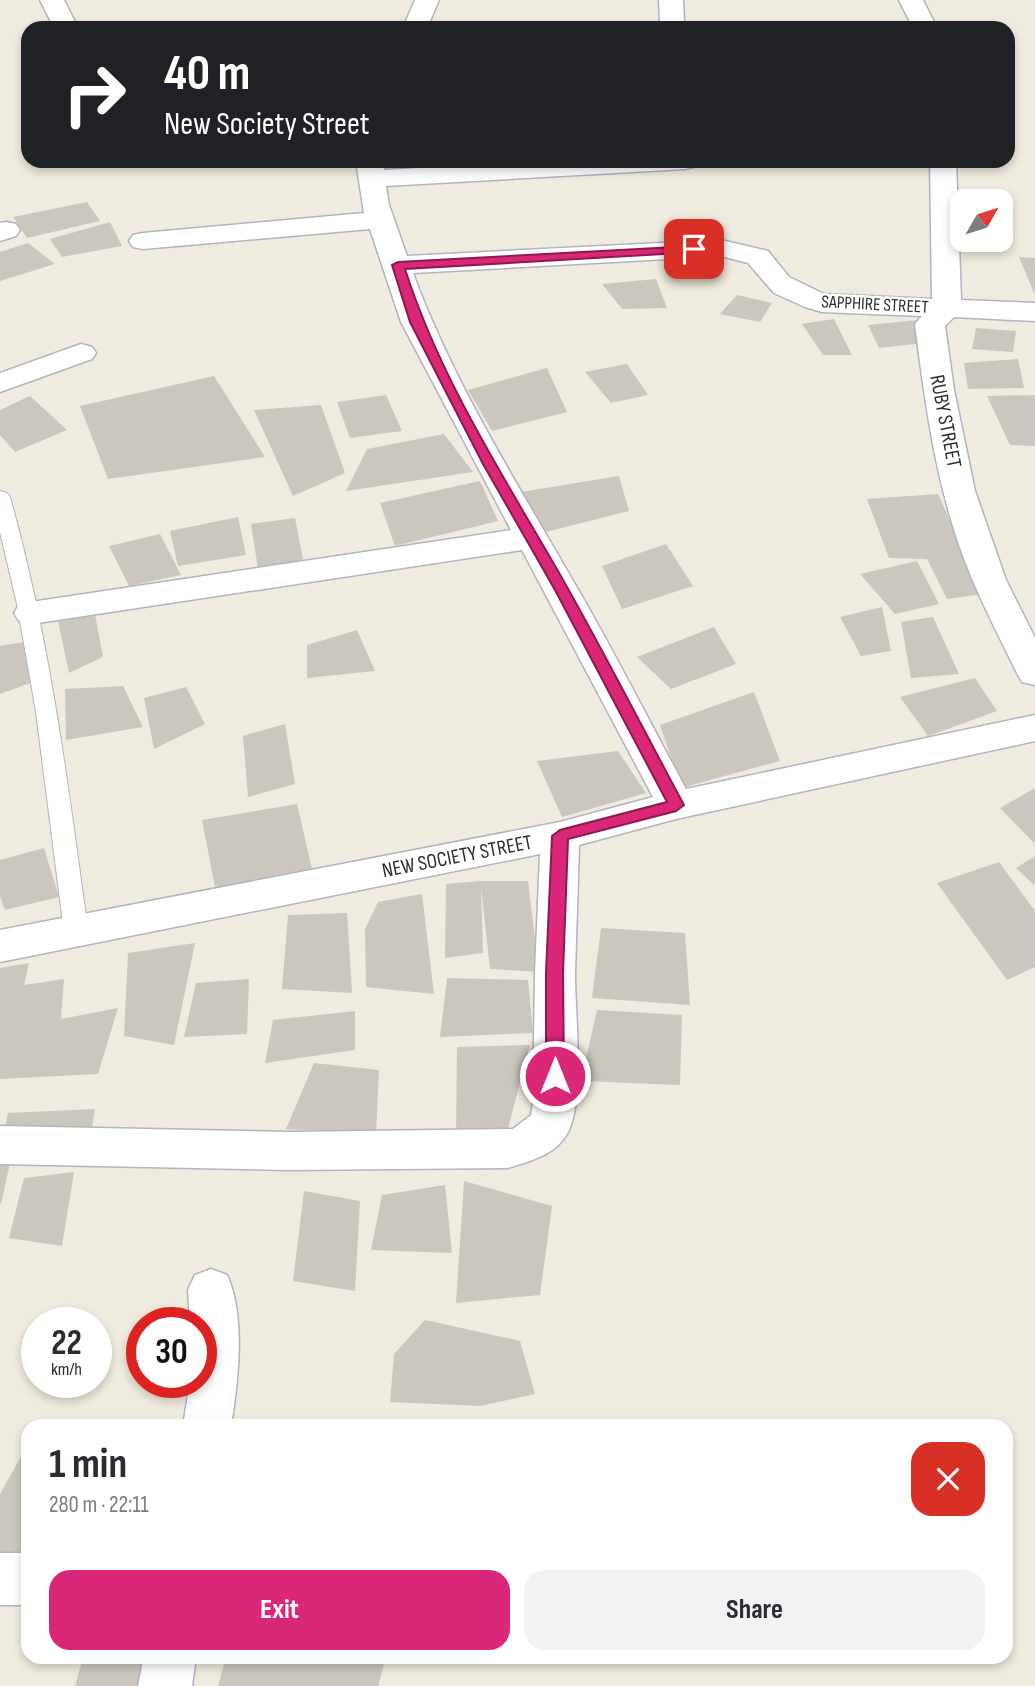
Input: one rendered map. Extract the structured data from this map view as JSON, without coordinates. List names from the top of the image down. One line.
{"streets":{"street":["SAPPHIRE STREET","RUBY STREET","NEW SOCIETY STREET"]},"crossings":[["SAPPHIRE STREET","RUBY STREET"]],"north":"top right","page":{"turn":["40 m","New Society Street"],"speed":"22 km/h","limit":"30","heading":["1 min","280 m · 22:11"],"buttons":["Exit","Share"]}}
